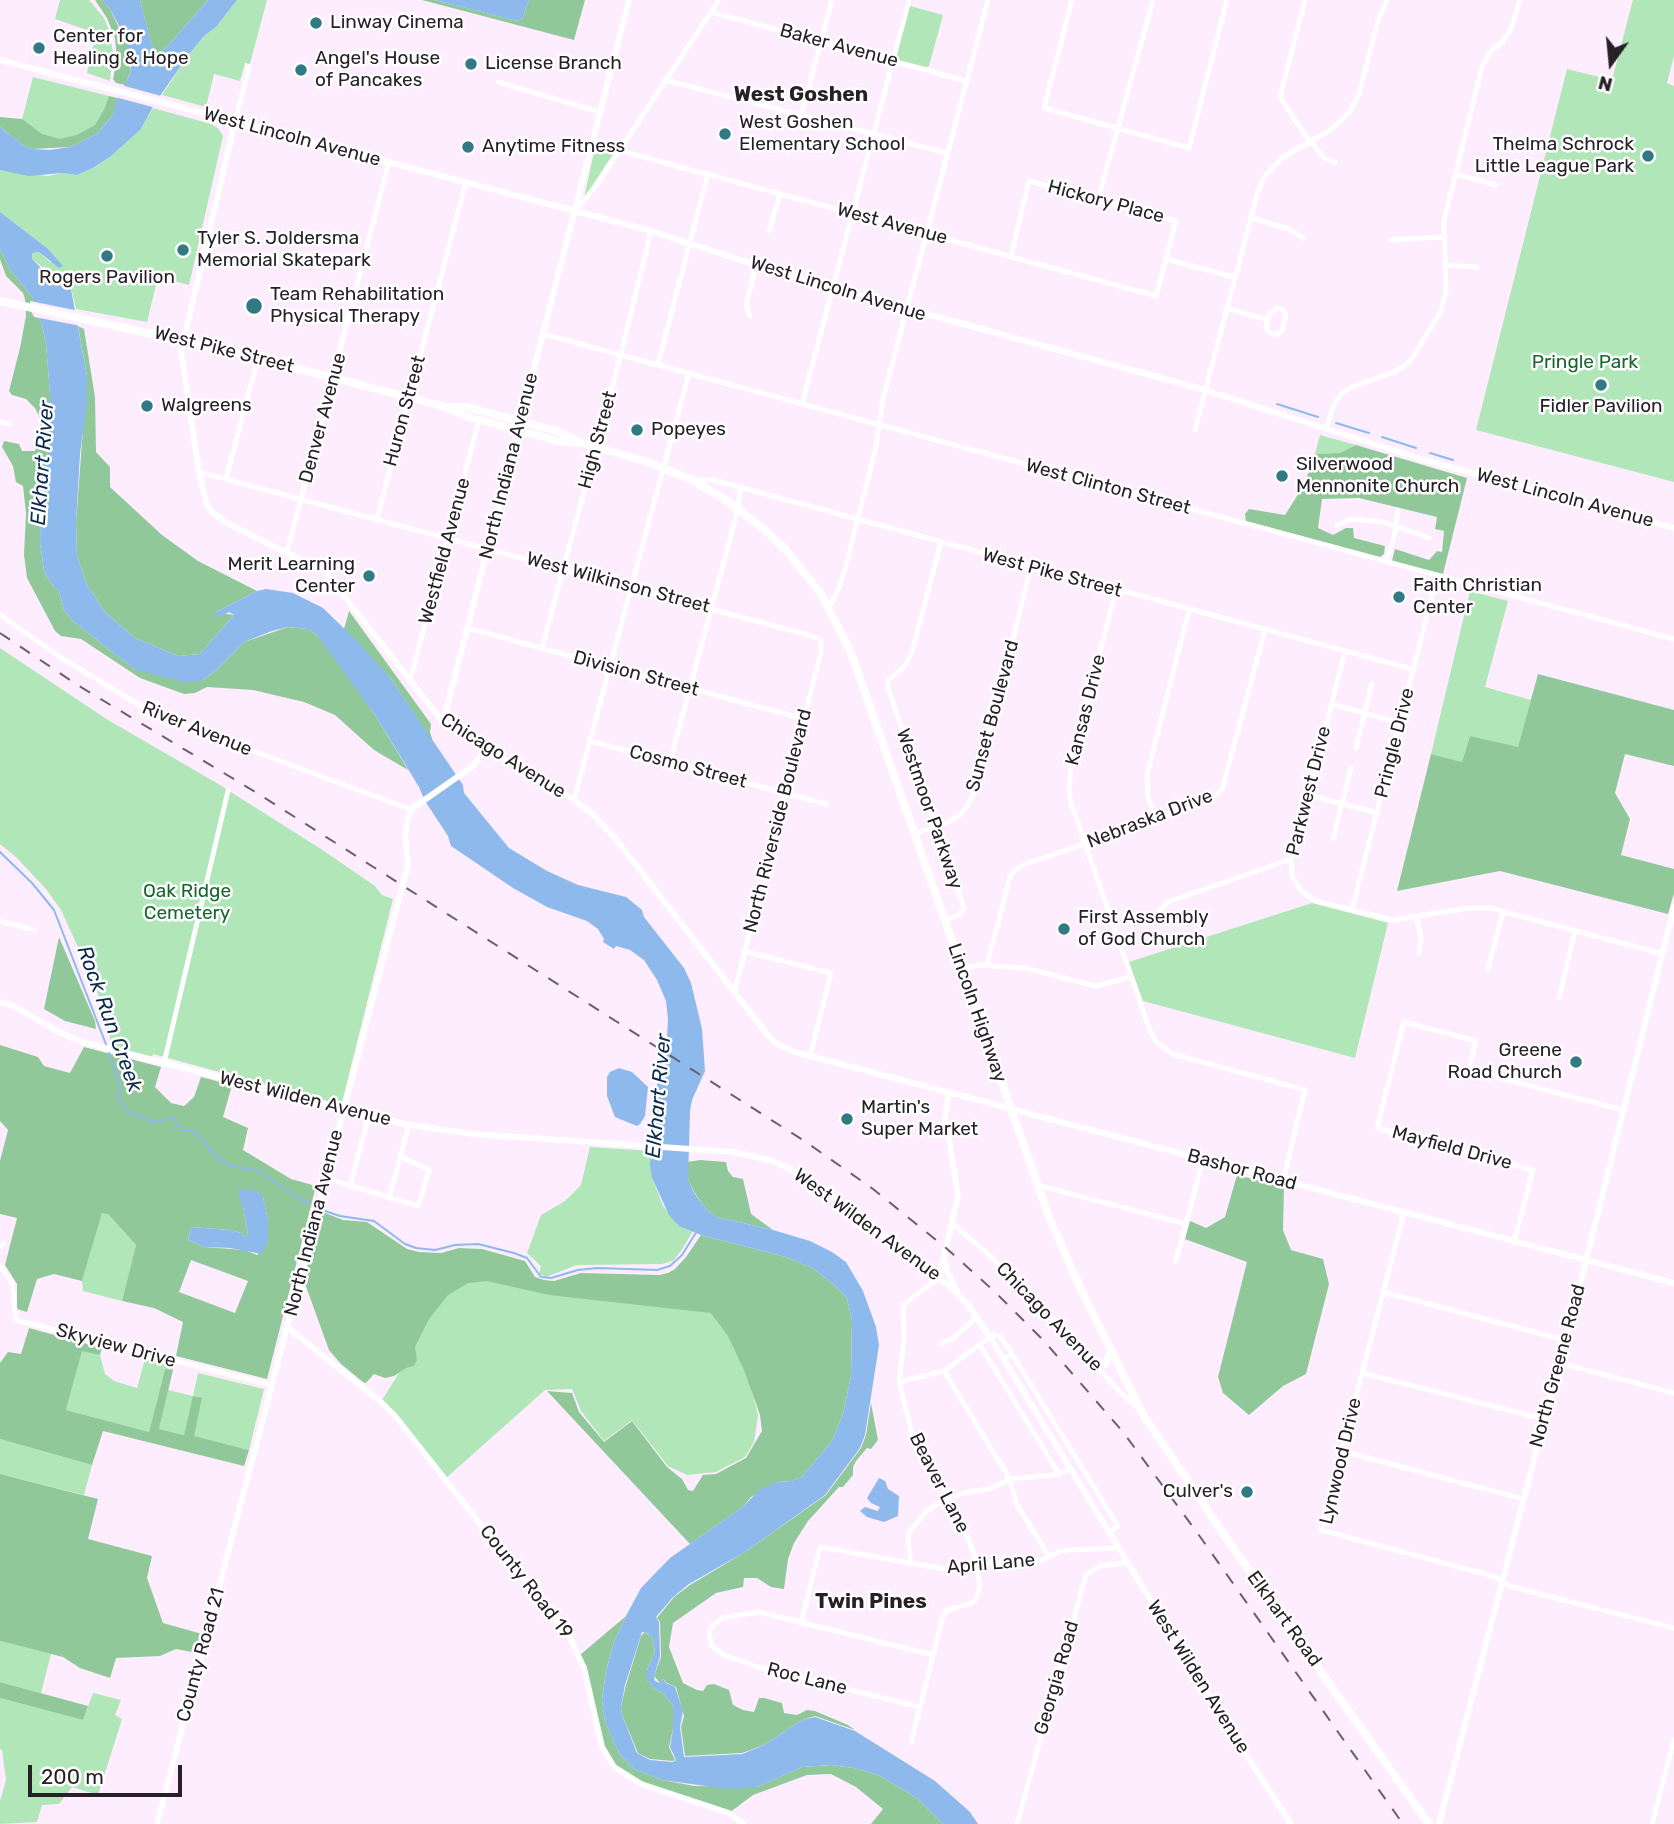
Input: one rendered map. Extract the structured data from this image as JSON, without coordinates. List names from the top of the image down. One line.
{"streets":{"highway":["West Pike Street","Lincoln Highway","Elkhart Road"],"street":["Baker Avenue","West Lincoln Avenue","Hickory Place","West Avenue","Huron Street","Denver Avenue","High Street","North Indiana Avenue","West Clinton Street","Westfield Avenue","West Wilkinson Street","Division Street","Kansas Drive","Sunset Boulevard","River Avenue","Pringle Drive","Chicago Avenue","Cosmo Street","Parkwest Drive","Westmoor Parkway","Nebraska Drive","North Riverside Boulevard","West Wilden Avenue","Mayfield Drive","Bashor Road","Skyview Drive","North Greene Road","Lynwood Drive","Beaver Lane","April Lane","County Road 19","County Road 21","Georgia Road","Roc Lane"]},"crossings":[["West Lincoln Avenue","Huron Street"],["West Lincoln Avenue","Denver Avenue"],["West Lincoln Avenue","High Street"],["West Lincoln Avenue","North Indiana Avenue"],["West Lincoln Avenue","Chicago Avenue"],["Hickory Place","West Avenue"],["West Avenue","North Indiana Avenue"],["West Pike Street","Huron Street"],["West Pike Street","Denver Avenue"],["West Pike Street","High Street"],["West Pike Street","North Indiana Avenue"],["West Pike Street","Westfield Avenue"],["West Pike Street","Kansas Drive"],["West Pike Street","Sunset Boulevard"],["West Pike Street","Pringle Drive"],["West Pike Street","Chicago Avenue"],["West Pike Street","Parkwest Drive"],["West Pike Street","Westmoor Parkway"],["West Pike Street","Nebraska Drive"],["Huron Street","West Wilkinson Street"],["Denver Avenue","West Wilkinson Street"],["Denver Avenue","Chicago Avenue"],["High Street","West Clinton Street"],["High Street","West Wilkinson Street"],["High Street","Division Street"],["North Indiana Avenue","West Clinton Street"],["North Indiana Avenue","West Wilkinson Street"],["North Indiana Avenue","Division Street"],["North Indiana Avenue","River Avenue"],["North Indiana Avenue","Chicago Avenue"],["North Indiana Avenue","West Wilden Avenue"],["North Indiana Avenue","Skyview Drive"],["North Indiana Avenue","County Road 19"],["North Indiana Avenue","County Road 21"],["West Clinton Street","Pringle Drive"],["Westfield Avenue","West Wilkinson Street"],["Westfield Avenue","Chicago Avenue"],["West Wilkinson Street","Chicago Avenue"],["West Wilkinson Street","North Riverside Boulevard"],["Division Street","North Riverside Boulevard"],["Kansas Drive","Nebraska Drive"],["Kansas Drive","Bashor Road"],["Sunset Boulevard","Westmoor Parkway"],["Sunset Boulevard","Lincoln Highway"],["Pringle Drive","Parkwest Drive"],["Chicago Avenue","North Riverside Boulevard"],["Chicago Avenue","Lincoln Highway"],["Chicago Avenue","Bashor Road"],["Chicago Avenue","Elkhart Road"],["Cosmo Street","North Riverside Boulevard"],["Parkwest Drive","North Greene Road"],["Westmoor Parkway","Lincoln Highway"],["Lincoln Highway","Bashor Road"],["Lincoln Highway","Elkhart Road"],["West Wilden Avenue","Beaver Lane"],["West Wilden Avenue","April Lane"],["West Wilden Avenue","Georgia Road"],["Mayfield Drive","Bashor Road"],["Mayfield Drive","North Greene Road"],["Bashor Road","North Greene Road"],["Bashor Road","Lynwood Drive"],["North Greene Road","Lynwood Drive"],["Beaver Lane","April Lane"],["Beaver Lane","Roc Lane"],["April Lane","Roc Lane"]],"districts":["West Goshen","Twin Pines"],"water":["Elkhart River","Rock Run Creek"],"parks":["Pringle Park","Oak Ridge Cemetery"],"places":["Linway Cinema","Center for Healing & Hope","License Branch","Angel's House of Pancakes","West Goshen Elementary School","Anytime Fitness","Thelma Schrock Little League Park","Tyler S. Joldersma Memorial Skatepark","Rogers Pavilion","Team Rehabilitation Physical Therapy","Fidler Pavilion","Walgreens","Popeyes","Silverwood Mennonite Church","Merit Learning Center","Faith Christian Center","First Assembly of God Church","Greene Road Church","Martin's Super Market","Culver's"],"scale_bar":"200 m","north":"bottom"}
